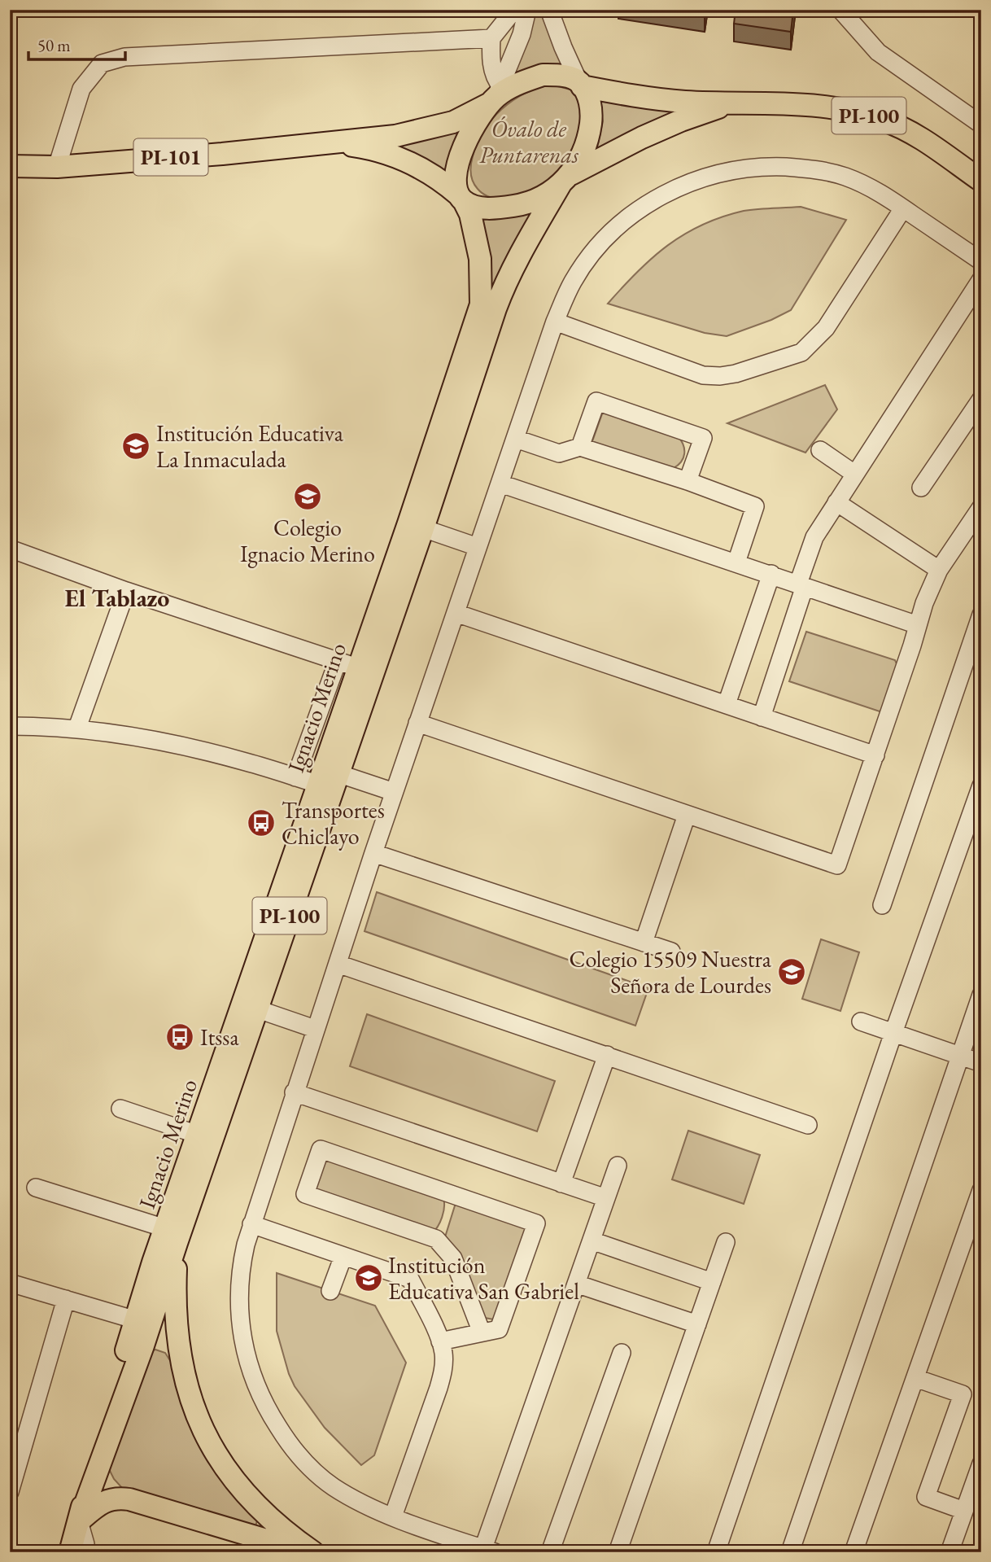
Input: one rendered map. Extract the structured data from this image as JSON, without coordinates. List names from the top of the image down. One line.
{"streets":{"main road":["PI-100","PI-101","Ignacio Merino"]},"crossings":[["PI-100","PI-101"],["PI-100","Ignacio Merino"],["PI-101","Ignacio Merino"]],"districts":["El Tablazo"],"parks":["Óvalo de Puntarenas"],"places":{"school or university":["Institución Educativa La Inmaculada","Colegio Ignacio Merino","Colegio 15509 Nuestra Señora de Lourdes","Institución Educativa San Gabriel"],"bus stop":["Transportes Chiclayo","Itssa"]},"scale_bar":"50 m"}
